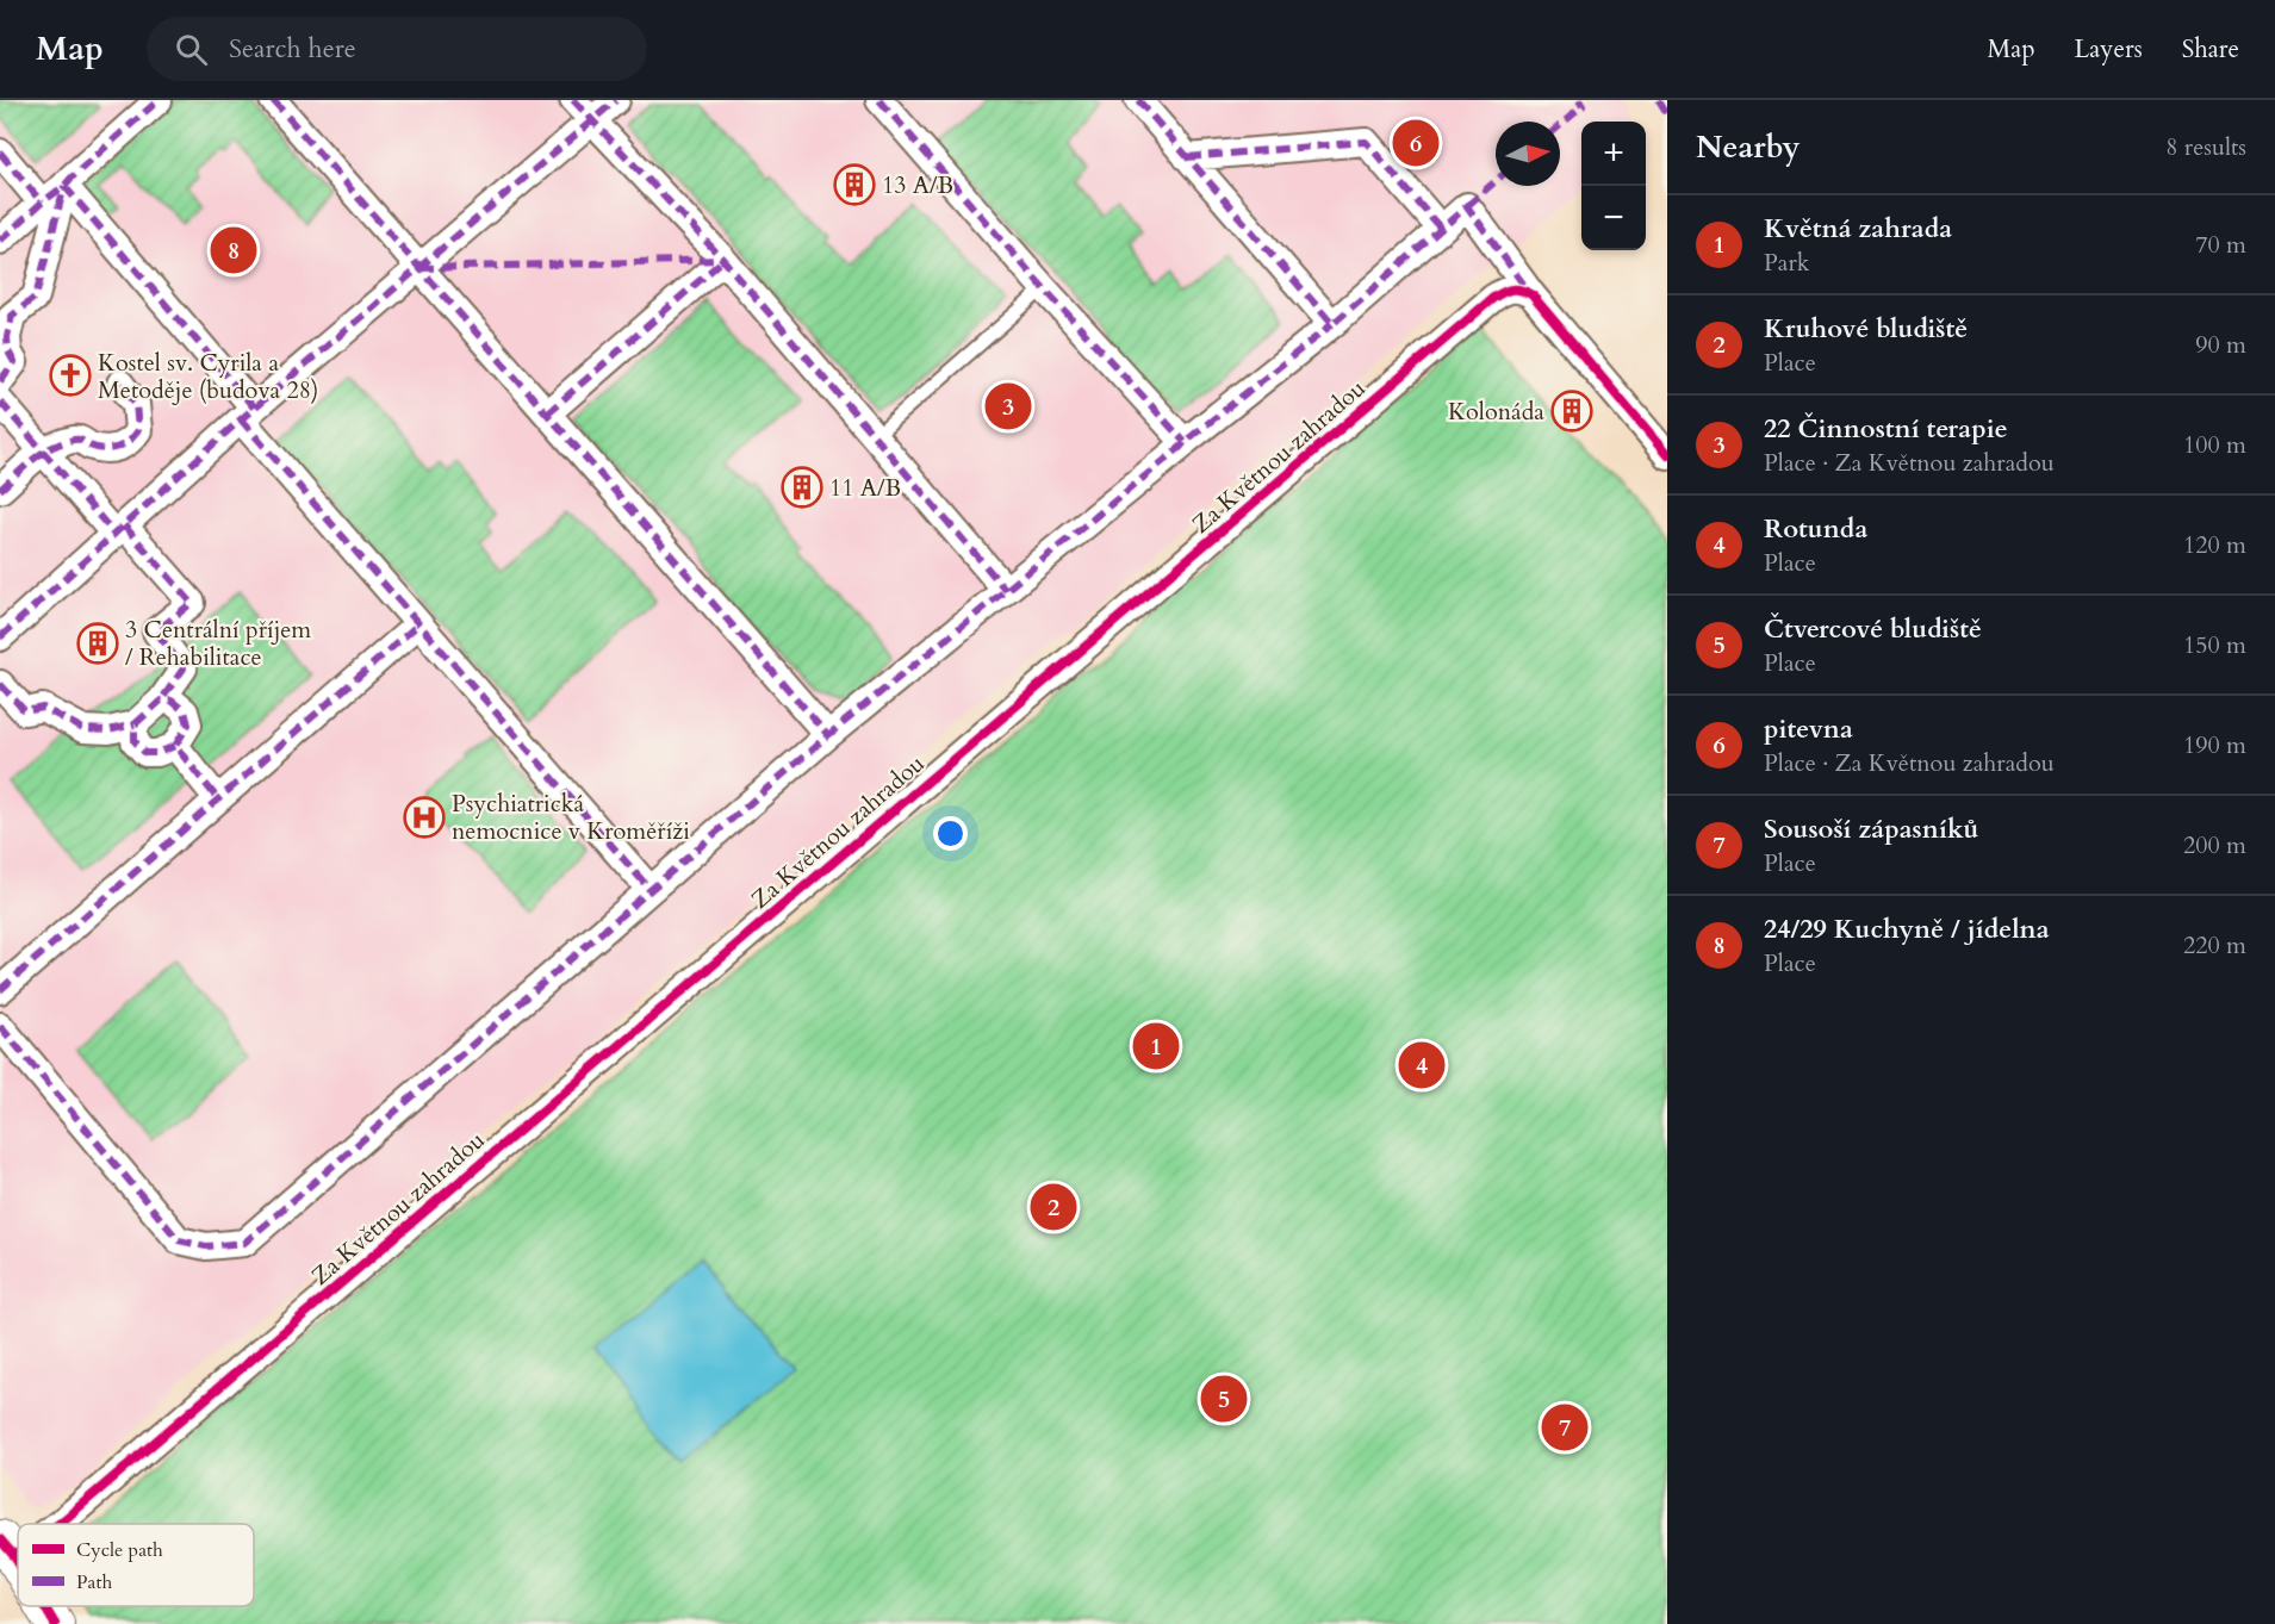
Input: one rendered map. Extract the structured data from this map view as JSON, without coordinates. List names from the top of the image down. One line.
{"streets":{"street":["Za Květnou zahradou"]},"places":{"building":["13 A/B","Kolonáda","11 A/B","3 Centrální příjem / Rehabilitace"],"church":["Kostel sv. Cyrila a Metoděje (budova 28)"],"hospital":["Psychiatrická nemocnice v Kroměříži"]},"legend":["Cycle path","Path"],"north":"right","page":{"header":"Map","search":"Search here","nav":["Map","Layers","Share"],"heading":["Nearby","8 results"],"pins":["6","8","3","1","4","2","5","7"],"map_buttons":["+","−"],"list":[{"mark":"1","name":"Květná zahrada","note":"Park","value":"70 m"},{"mark":"2","name":"Kruhové bludiště","note":"Place","value":"90 m"},{"mark":"3","name":"22 Činnostní terapie","note":"Place · Za Květnou zahradou","value":"100 m"},{"mark":"4","name":"Rotunda","note":"Place","value":"120 m"},{"mark":"5","name":"Čtvercové bludiště","note":"Place","value":"150 m"},{"mark":"6","name":"pitevna","note":"Place · Za Květnou zahradou","value":"190 m"},{"mark":"7","name":"Sousoší zápasníků","note":"Place","value":"200 m"},{"mark":"8","name":"24/29 Kuchyně / jídelna","note":"Place","value":"220 m"}]}}
